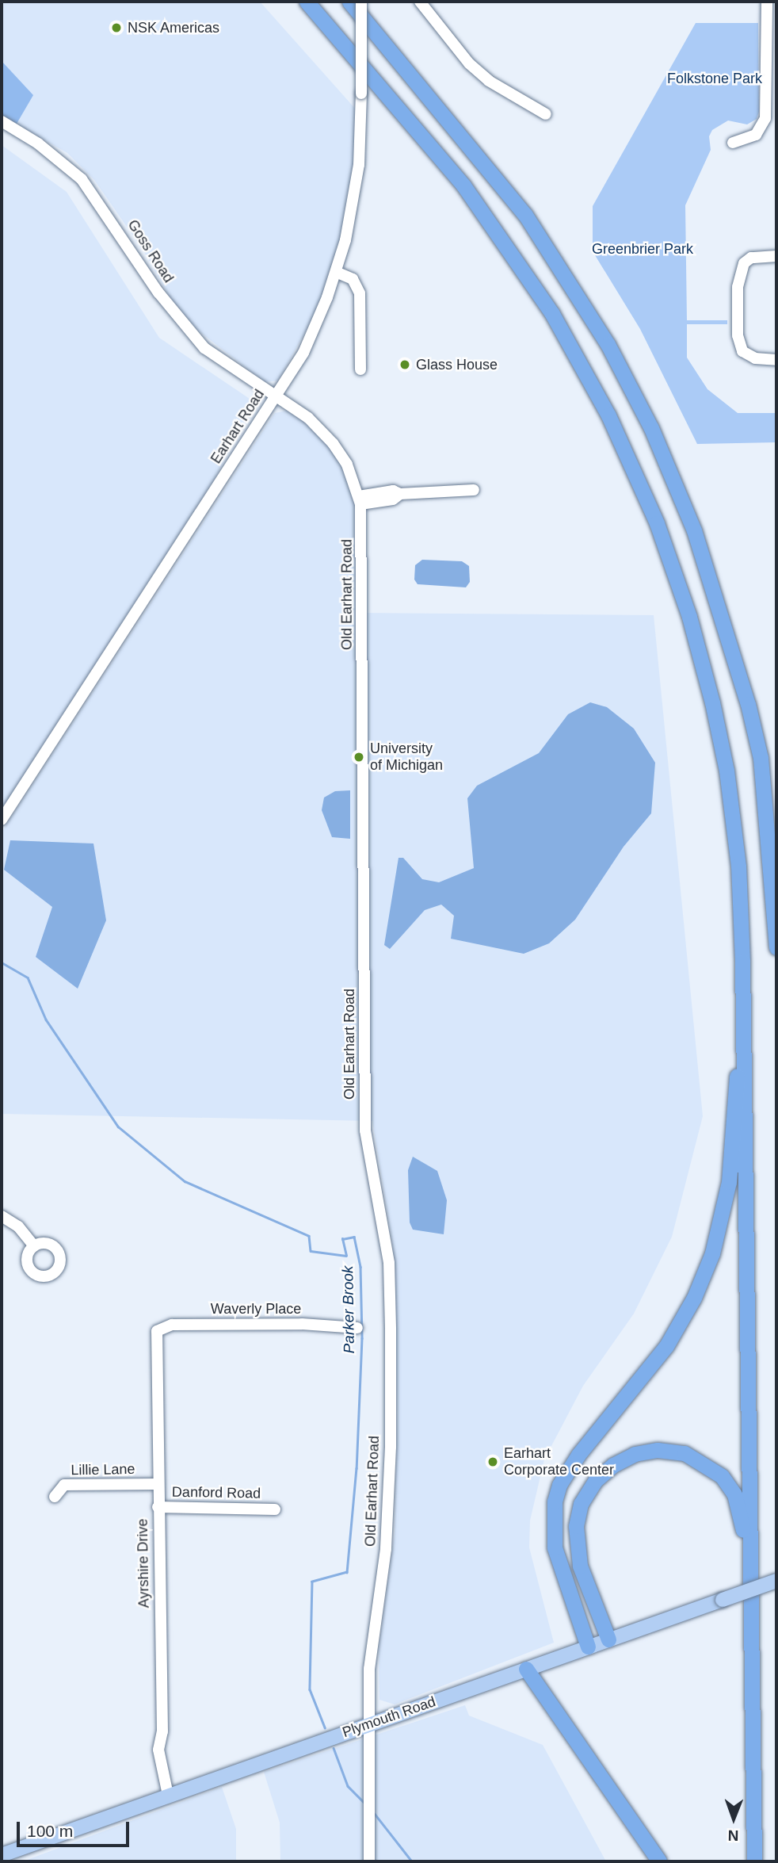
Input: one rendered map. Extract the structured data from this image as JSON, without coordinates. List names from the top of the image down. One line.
{"streets":{"main road":["Plymouth Road"],"street":["Goss Road","Earhart Road","Old Earhart Road","Waverly Place","Lillie Lane","Danford Road","Ayrshire Drive"]},"crossings":[["Goss Road","Earhart Road"],["Goss Road","Old Earhart Road"],["Earhart Road","Old Earhart Road"],["Old Earhart Road","Plymouth Road"],["Waverly Place","Ayrshire Drive"],["Lillie Lane","Ayrshire Drive"],["Danford Road","Ayrshire Drive"],["Ayrshire Drive","Plymouth Road"]],"water":["Parker Brook"],"parks":["Folkstone Park","Greenbrier Park"],"places":["NSK Americas","Glass House","University of Michigan","Earhart Corporate Center"],"scale_bar":"100 m","north":"bottom"}
